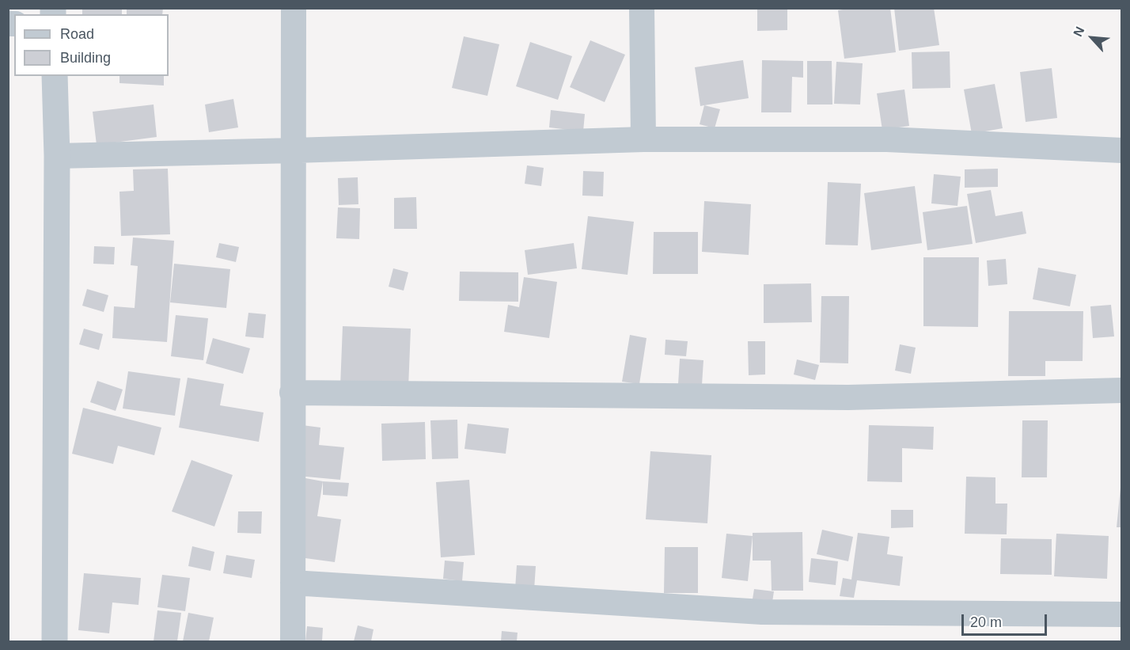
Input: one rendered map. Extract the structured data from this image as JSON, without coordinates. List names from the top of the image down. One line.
{"legend":["Road","Building"],"scale_bar":"20 m","north":"top left"}
